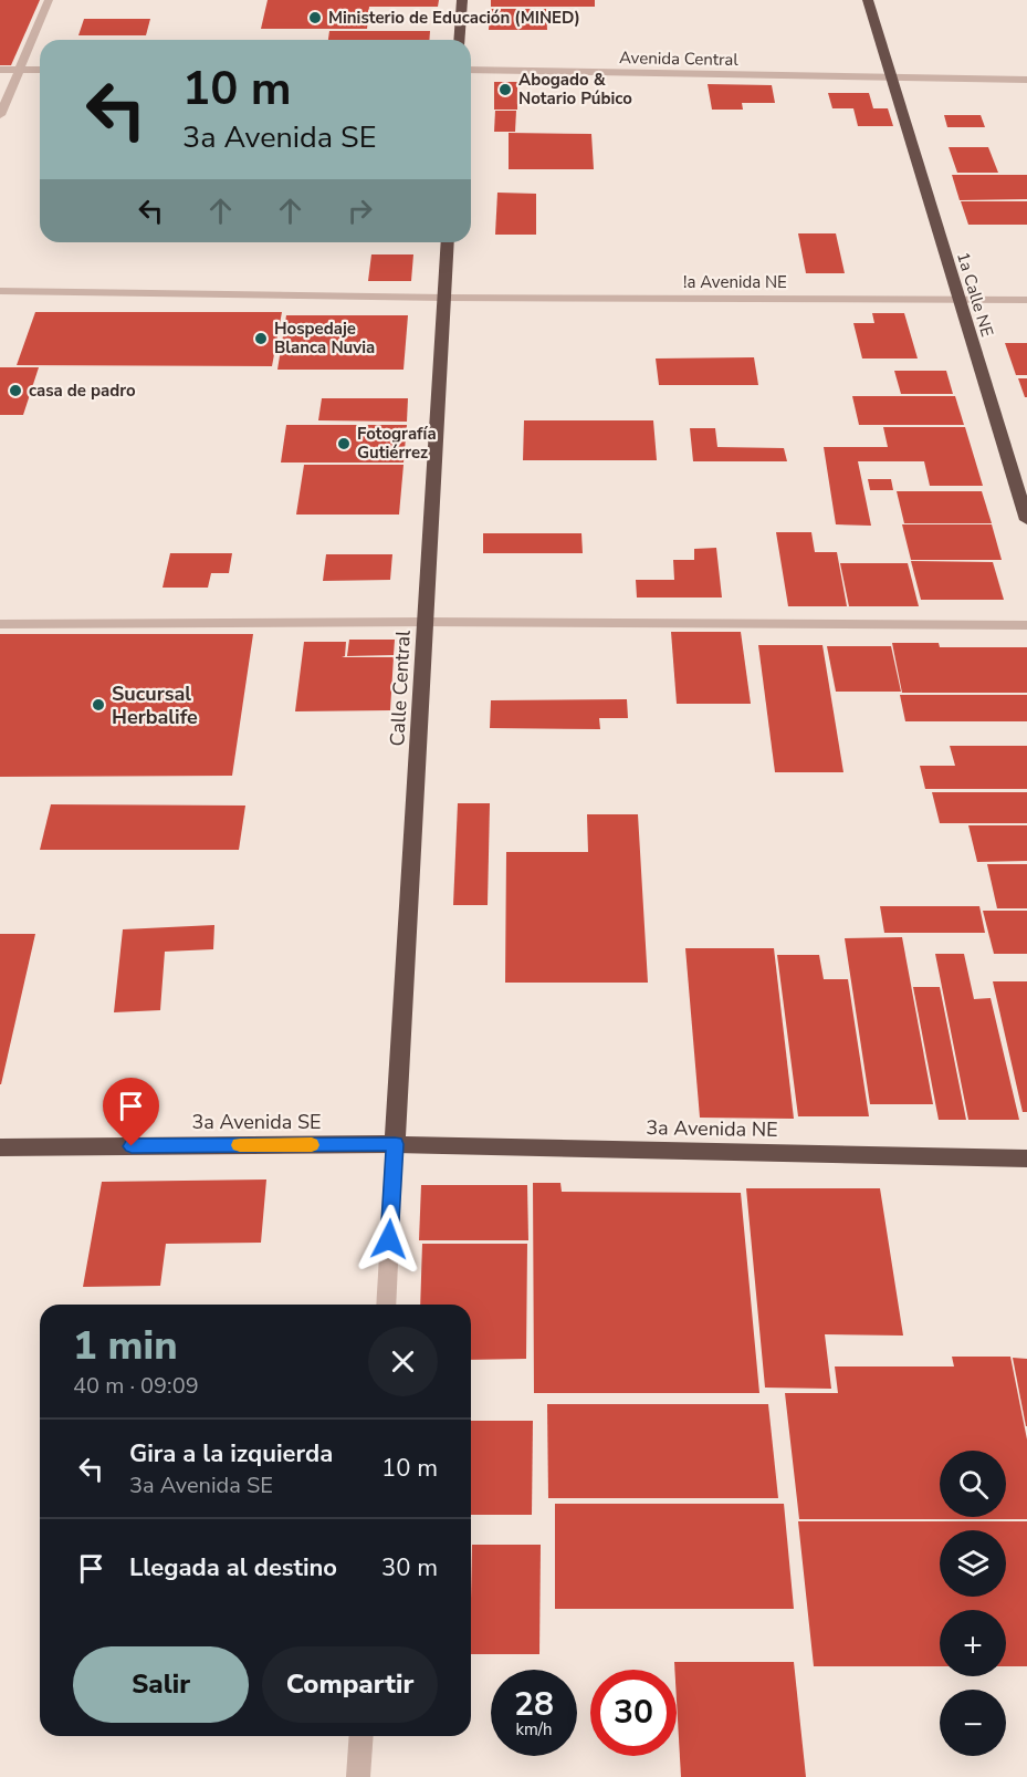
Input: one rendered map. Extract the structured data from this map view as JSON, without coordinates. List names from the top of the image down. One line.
{"streets":{"highway":["1a Calle NE","Calle Central","3a Avenida SE","3a Avenida NE"],"street":["Avenida Central","!a Avenida NE"]},"crossings":[["Avenida Central","1a Calle NE"],["!a Avenida NE","1a Calle NE"],["!a Avenida NE","Calle Central"],["Calle Central","3a Avenida SE"],["Calle Central","3a Avenida NE"],["3a Avenida SE","3a Avenida NE"]],"places":["Ministerio de Educación (MINED)","Abogado & Notario Púbico","Hospedaje Blanca Nuvia","casa de padro","Fotografía Gutiérrez","Sucursal Herbalife"],"page":{"turn":["10 m","3a Avenida SE"],"heading":["1 min","40 m · 09:09"],"list":[{"name":"Gira a la izquierda","note":"3a Avenida SE","value":"10 m"},{"name":"Llegada al destino","value":"30 m"}],"map_buttons":["+","−"],"buttons":["Salir","Compartir"],"speed":"28 km/h","limit":"30"}}
